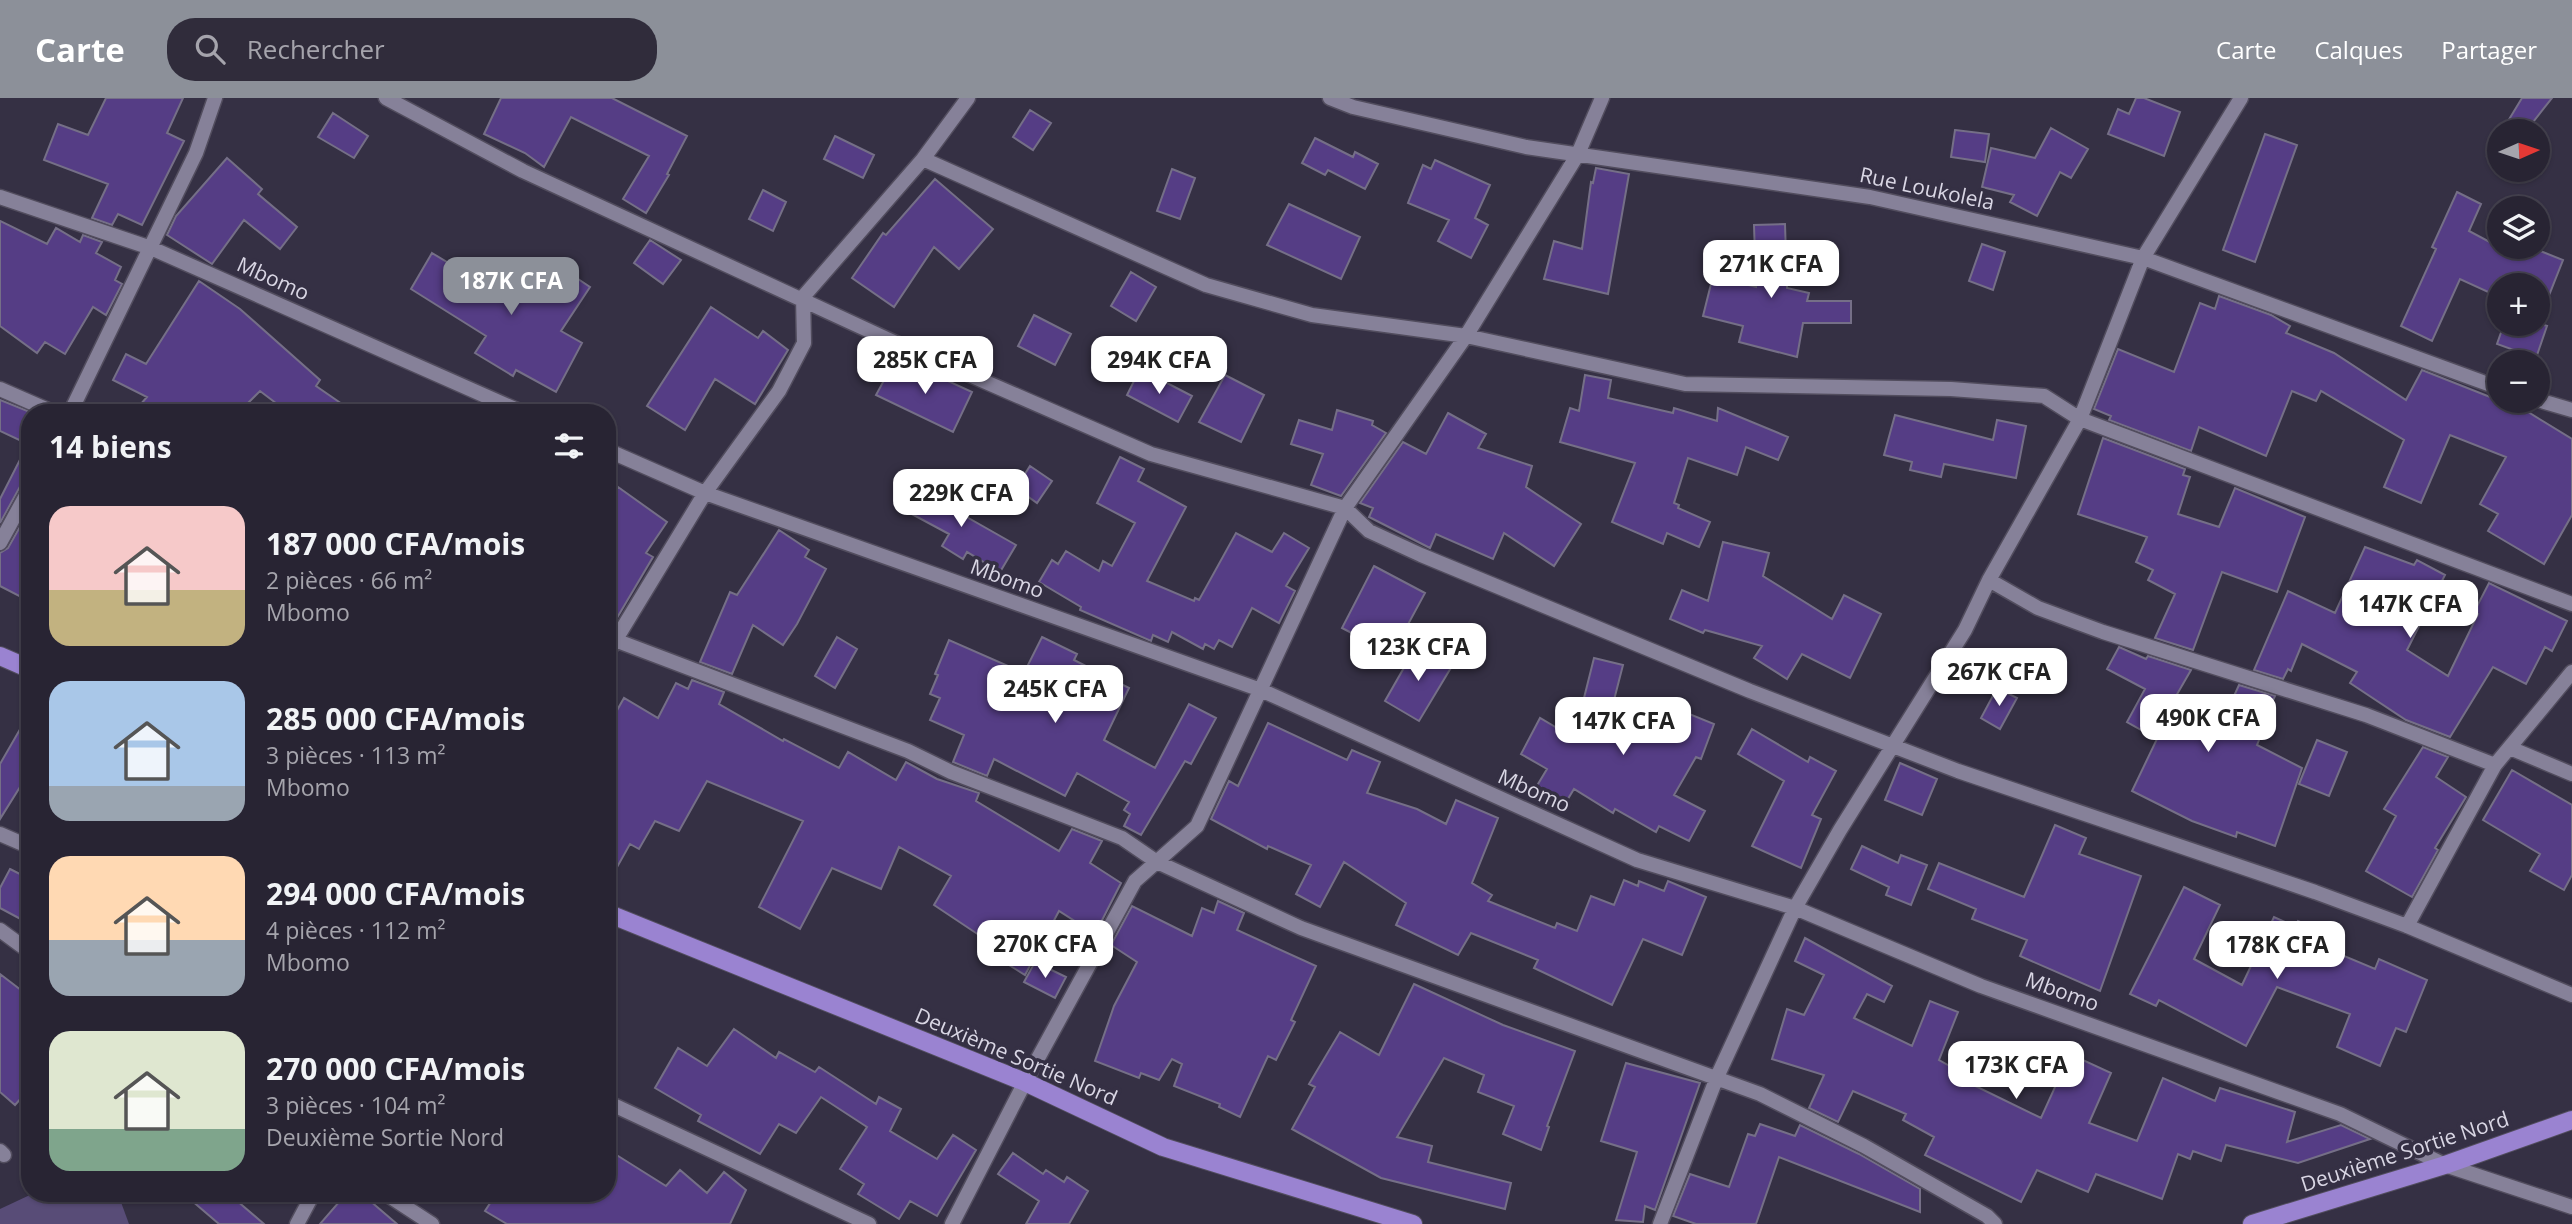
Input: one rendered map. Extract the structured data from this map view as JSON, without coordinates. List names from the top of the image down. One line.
{"streets":{"main road":["Deuxième Sortie Nord"],"street":["Rue Loukolela","Mbomo"]},"crossings":[["Mbomo","Deuxième Sortie Nord"]],"north":"right","page":{"header":"Carte","search":"Rechercher","nav":["Carte","Calques","Partager"],"map_buttons":["+","−"],"price":["271K CFA","187K CFA","285K CFA","294K CFA","229K CFA","147K CFA","123K CFA","267K CFA","245K CFA","490K CFA","147K CFA","270K CFA","178K CFA","173K CFA"],"heading":"14 biens","list":[{"name":"187 000 CFA/mois","note":"2 pièces · 66 m² · Mbomo"},{"name":"285 000 CFA/mois","note":"3 pièces · 113 m² · Mbomo"},{"name":"294 000 CFA/mois","note":"4 pièces · 112 m² · Mbomo"},{"name":"270 000 CFA/mois","note":"3 pièces · 104 m² · Deuxième Sortie Nord"}]}}
